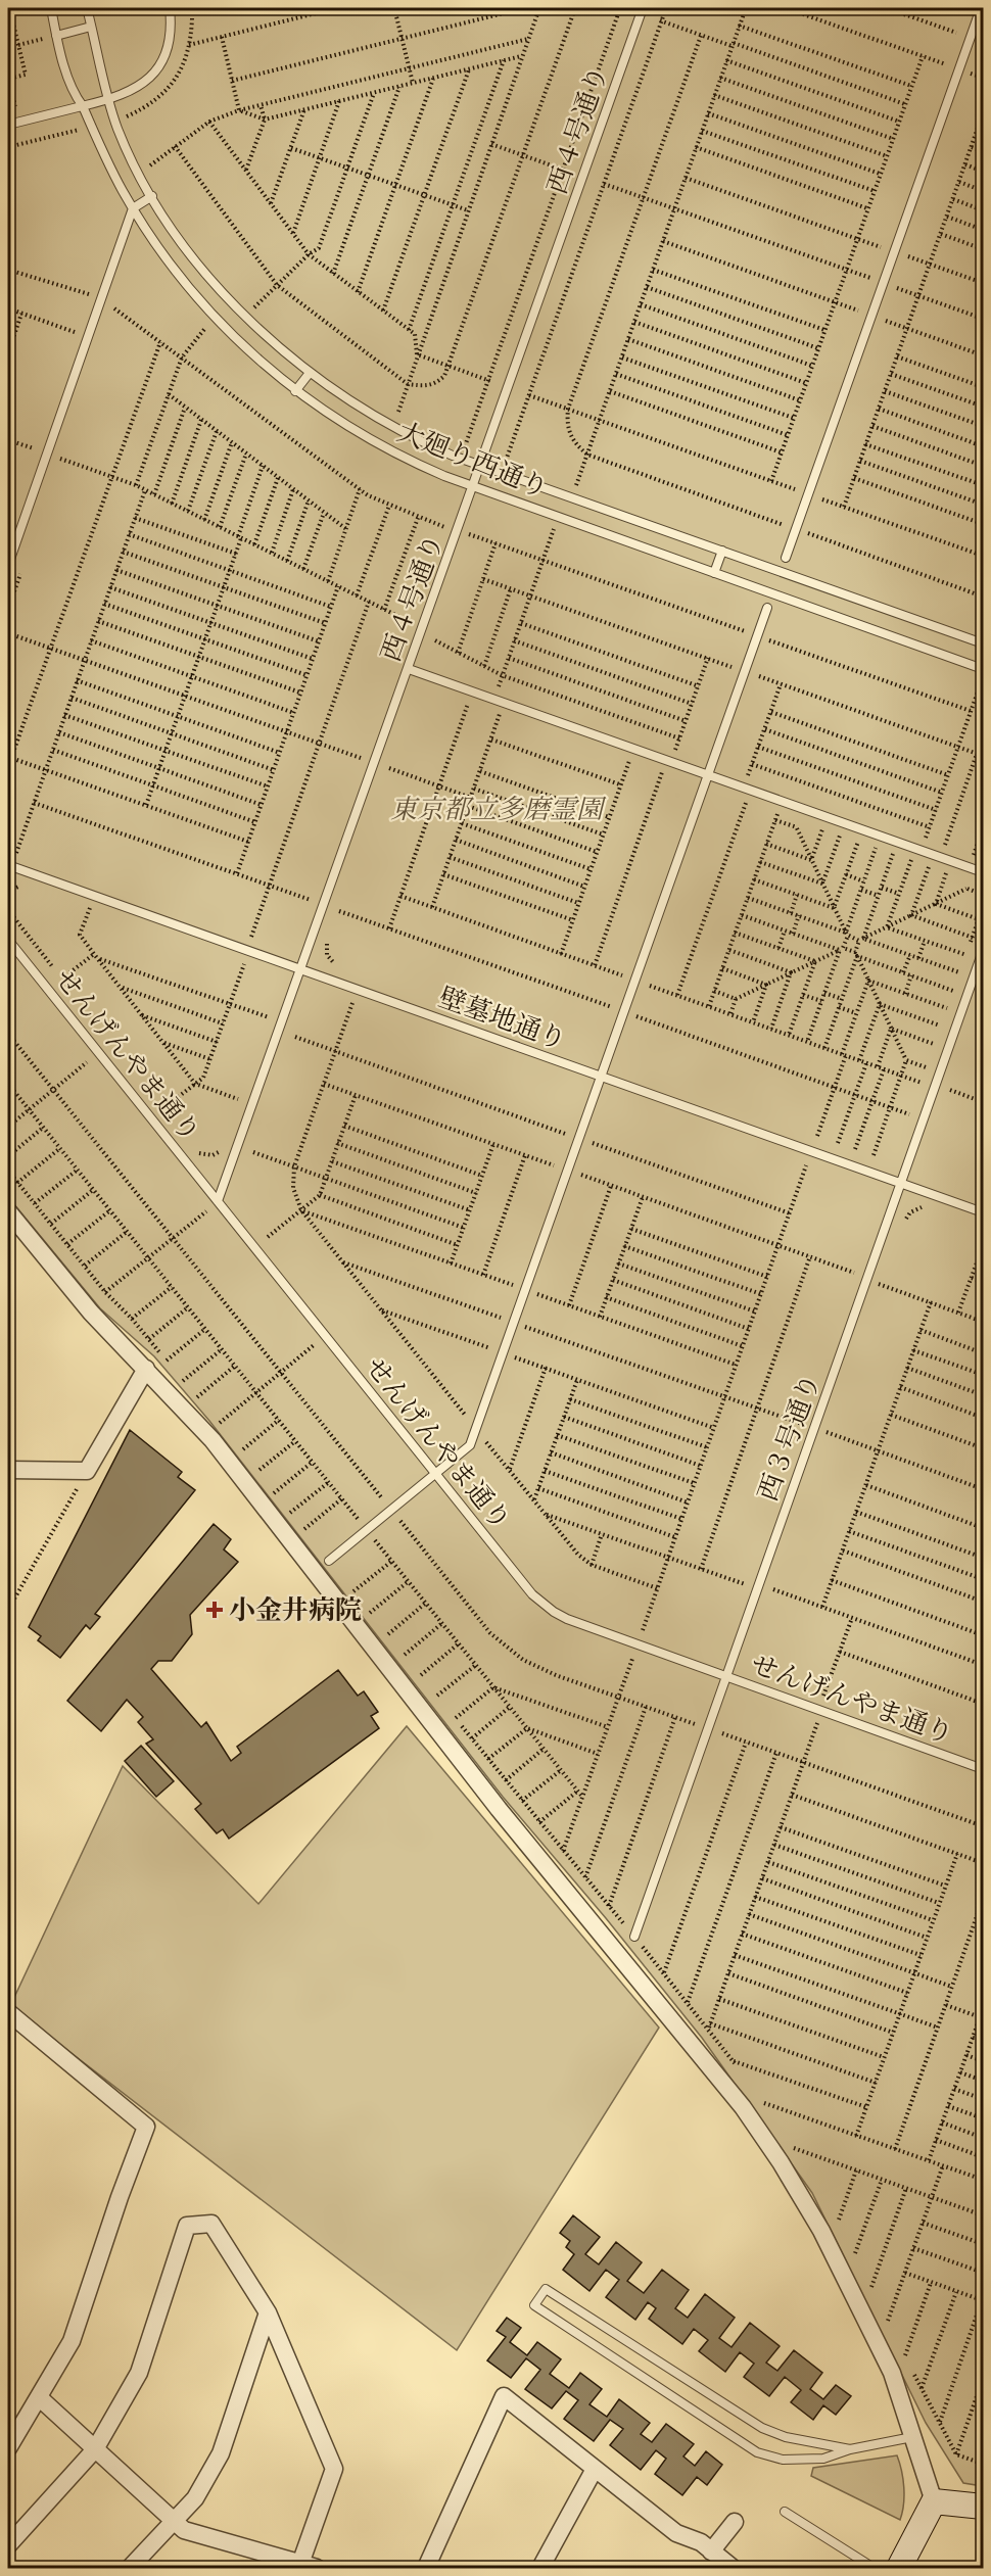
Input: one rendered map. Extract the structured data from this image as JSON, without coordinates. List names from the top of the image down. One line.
{"streets":{"lane":["西４号通り","大廻り西通り","壁墓地通り","せんげんやま通り","西３号通り"]},"crossings":[["西４号通り","大廻り西通り"],["西４号通り","壁墓地通り"],["西４号通り","せんげんやま通り"],["壁墓地通り","西３号通り"],["せんげんやま通り","西３号通り"]],"parks":["東京都立多磨霊園"],"places":{"health":["小金井病院"]}}
